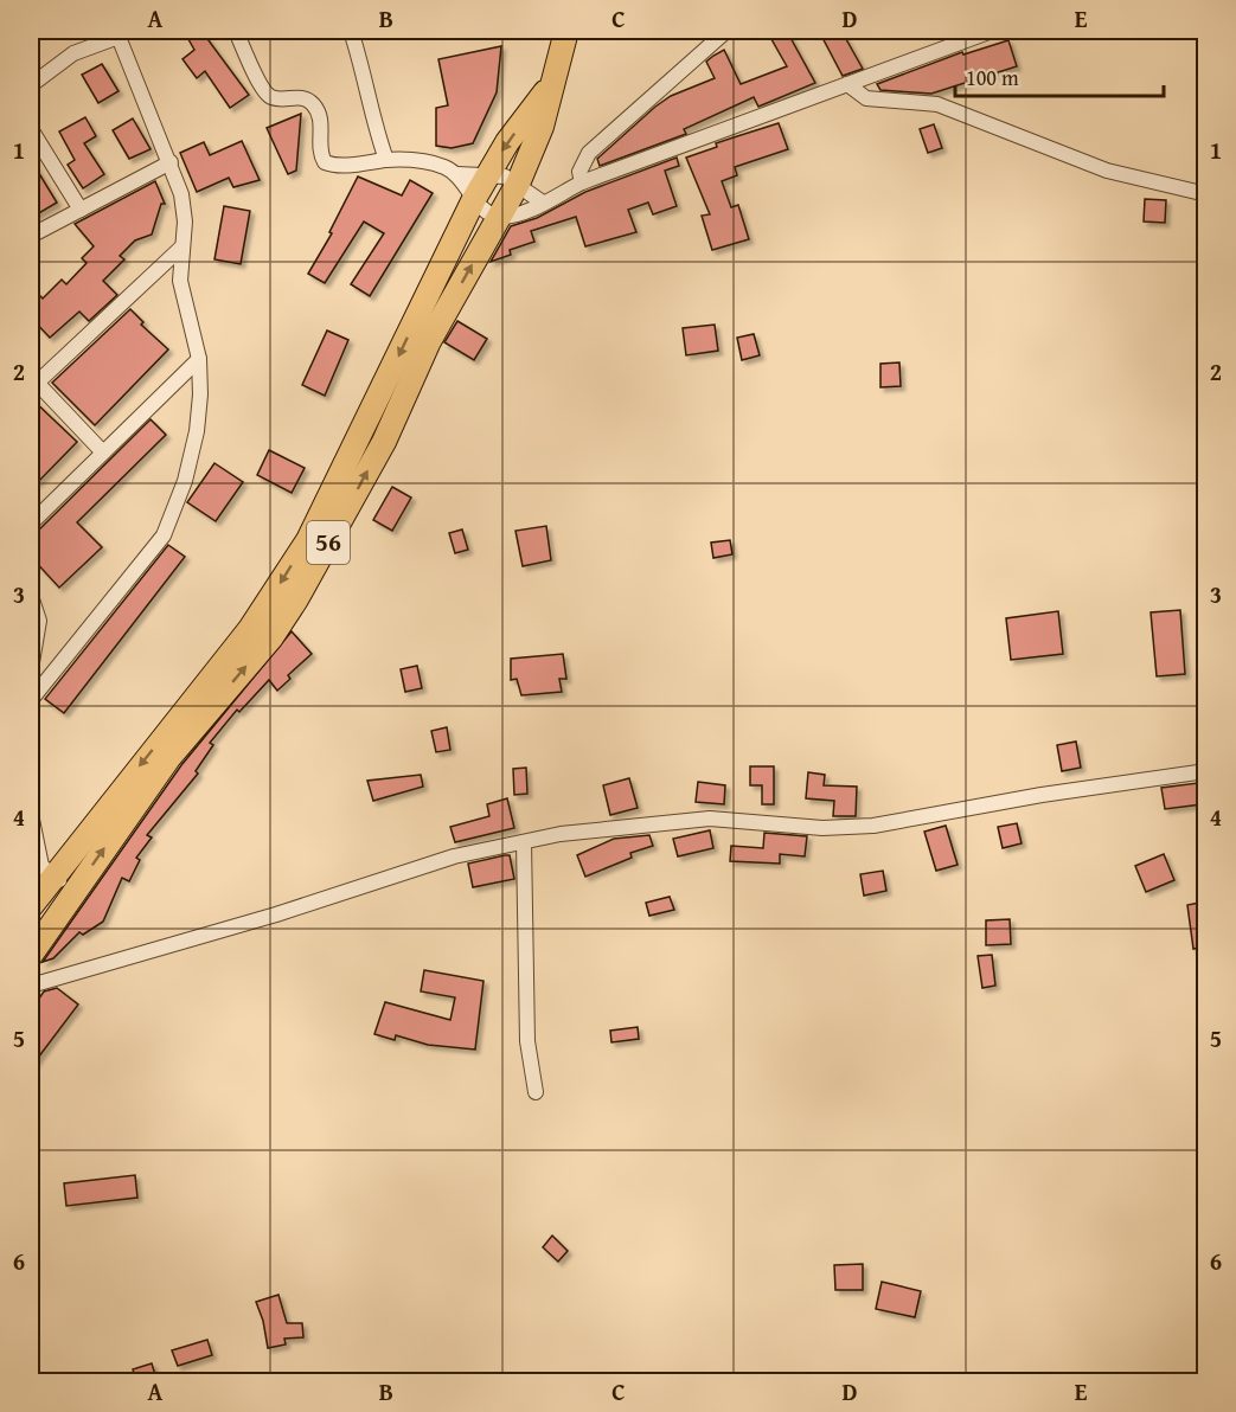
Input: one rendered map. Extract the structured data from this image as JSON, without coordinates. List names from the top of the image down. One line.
{"streets":{"main road":["56"]},"scale_bar":"100 m","grid":{"columns":["A","B","C","D","E"],"rows":["1","2","3","4","5","6"]}}
